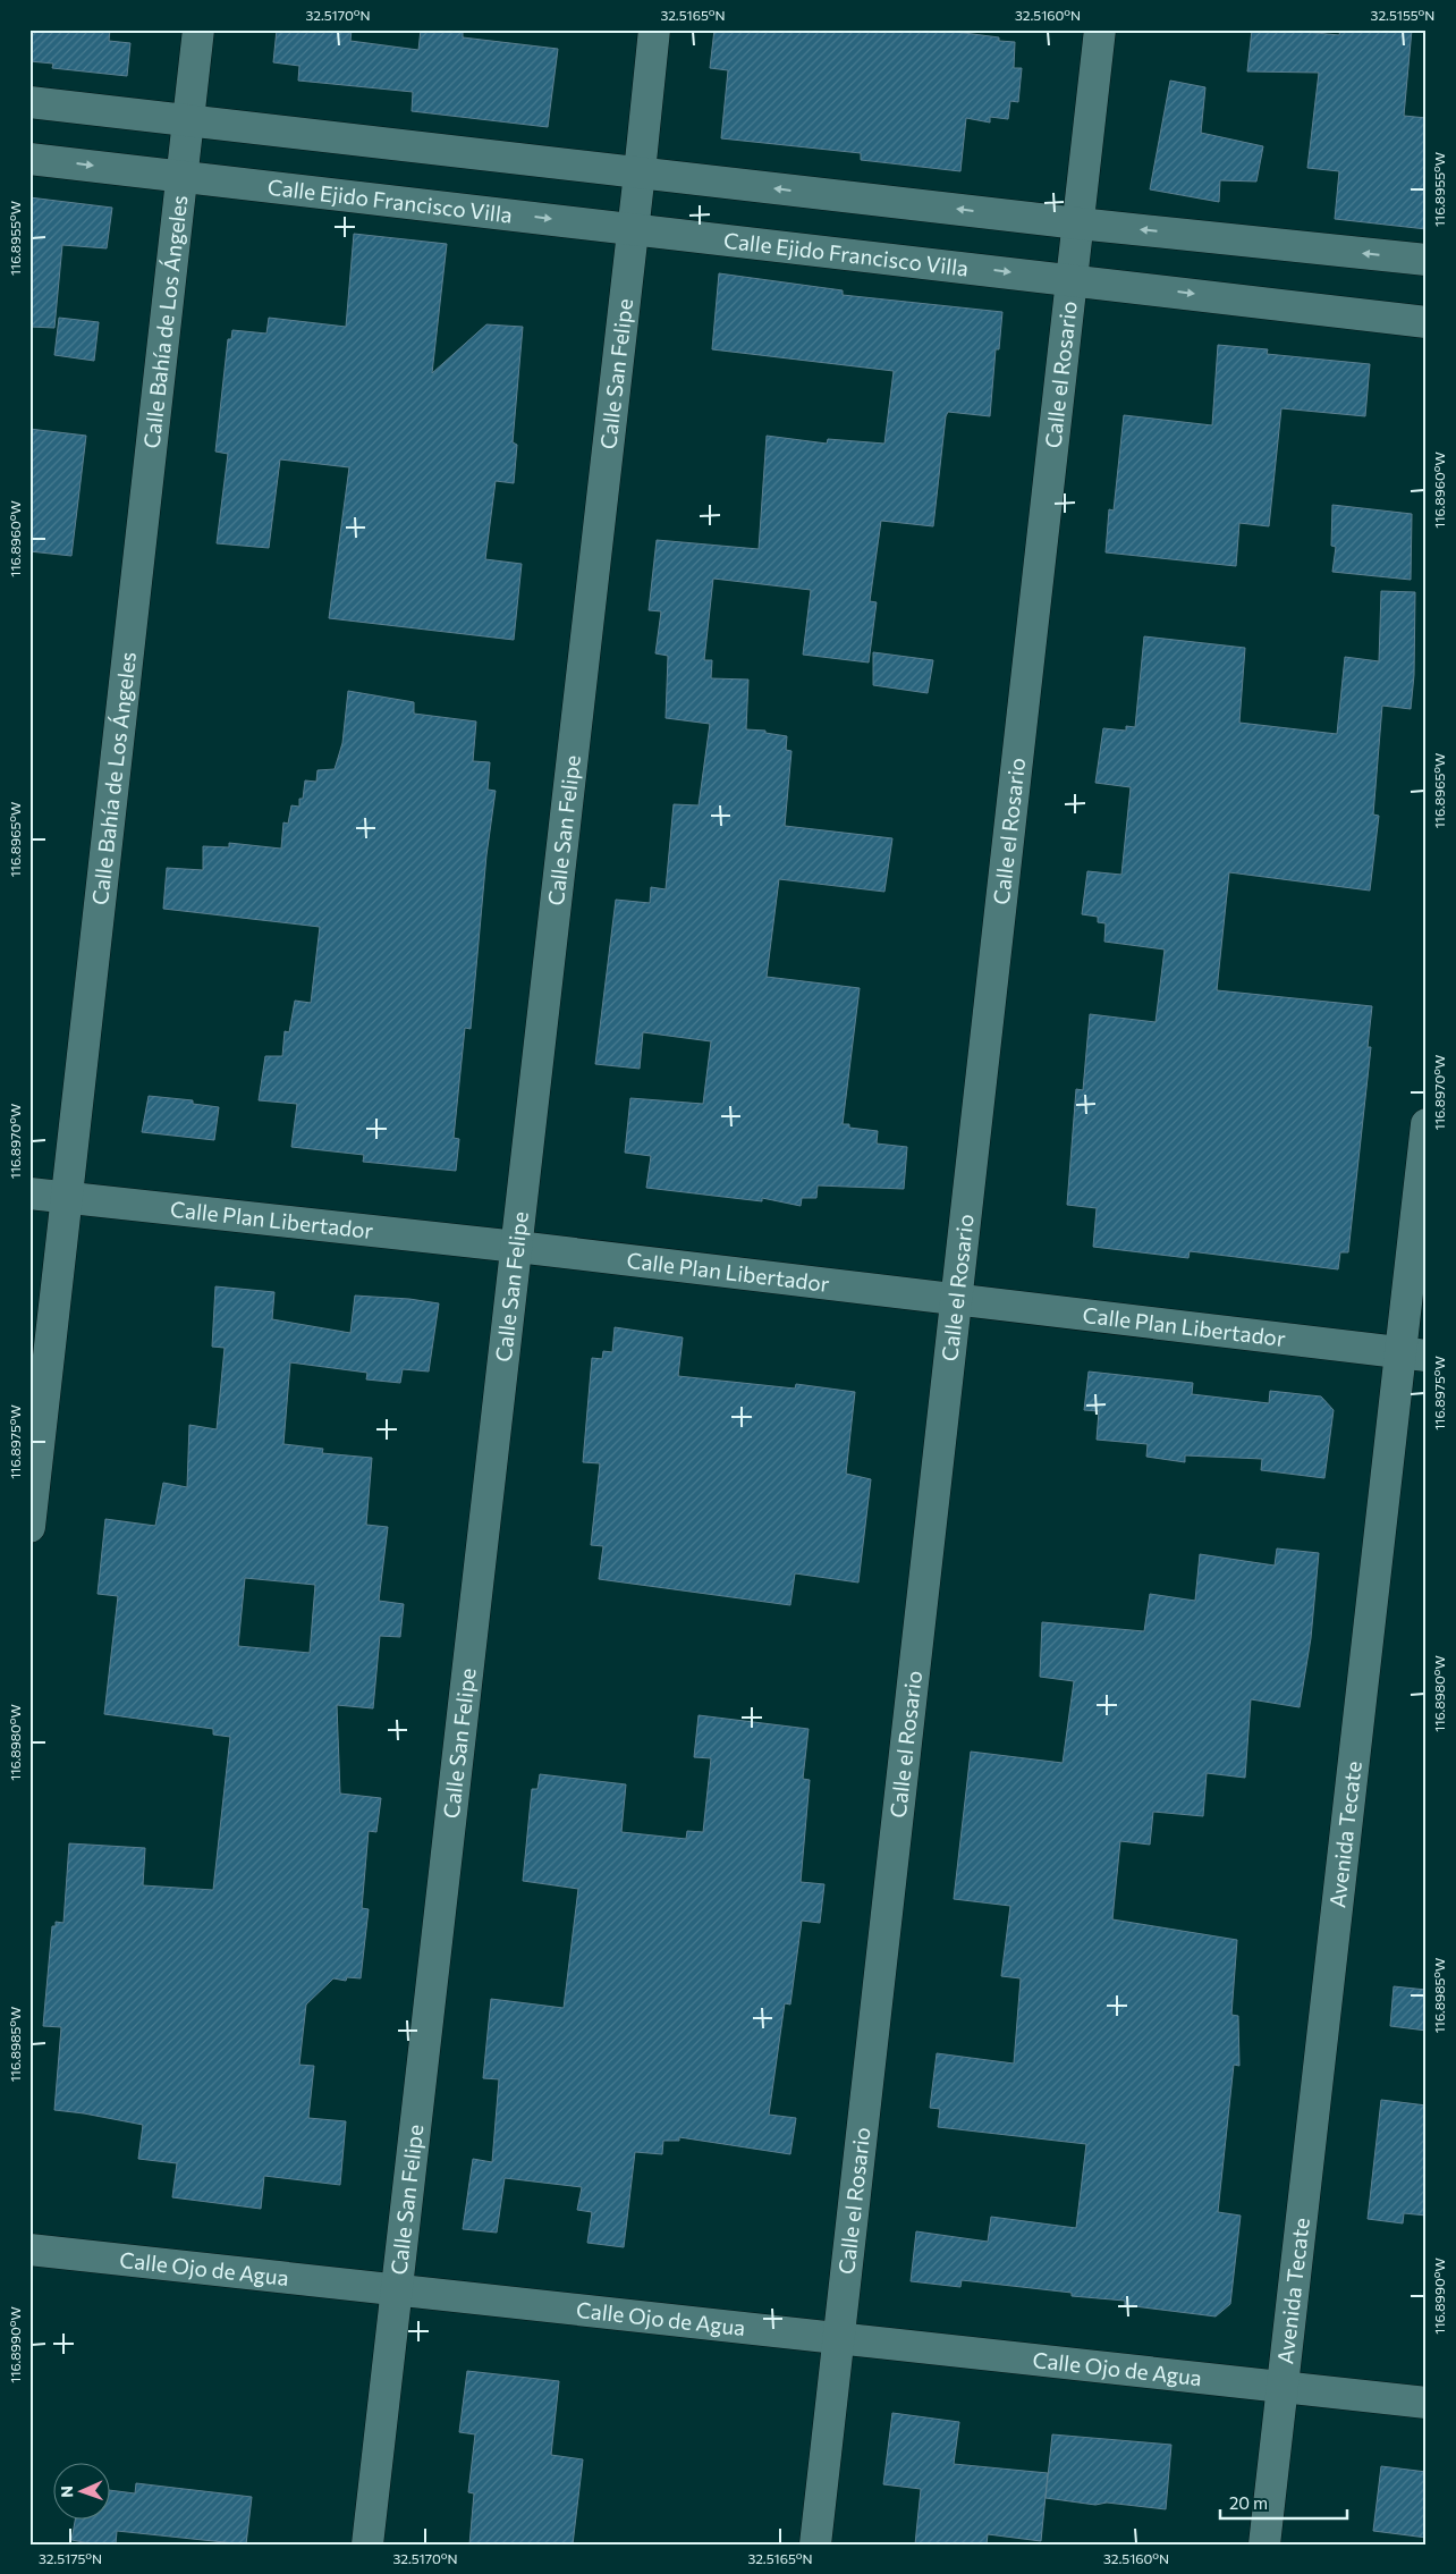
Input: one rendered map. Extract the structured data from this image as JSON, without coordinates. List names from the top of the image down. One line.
{"streets":{"street":["Calle Ejido Francisco Villa","Calle Bahía de Los Ángeles","Calle San Felipe","Calle el Rosario","Calle Plan Libertador","Avenida Tecate","Calle Ojo de Agua"]},"crossings":[["Calle Ejido Francisco Villa","Calle Bahía de Los Ángeles"],["Calle Ejido Francisco Villa","Calle San Felipe"],["Calle Ejido Francisco Villa","Calle el Rosario"],["Calle Bahía de Los Ángeles","Calle Plan Libertador"],["Calle San Felipe","Calle Plan Libertador"],["Calle San Felipe","Calle Ojo de Agua"],["Calle el Rosario","Calle Plan Libertador"],["Calle el Rosario","Calle Ojo de Agua"],["Calle Plan Libertador","Avenida Tecate"],["Avenida Tecate","Calle Ojo de Agua"]],"scale_bar":"20 m","north":"left","coordinates":["32.5170°N","32.5165°N","32.5160°N","32.5155°N","116.8955°W","116.8960°W","116.8965°W","116.8970°W","116.8975°W","116.8980°W","116.8985°W","116.8990°W","32.5175°N"]}
